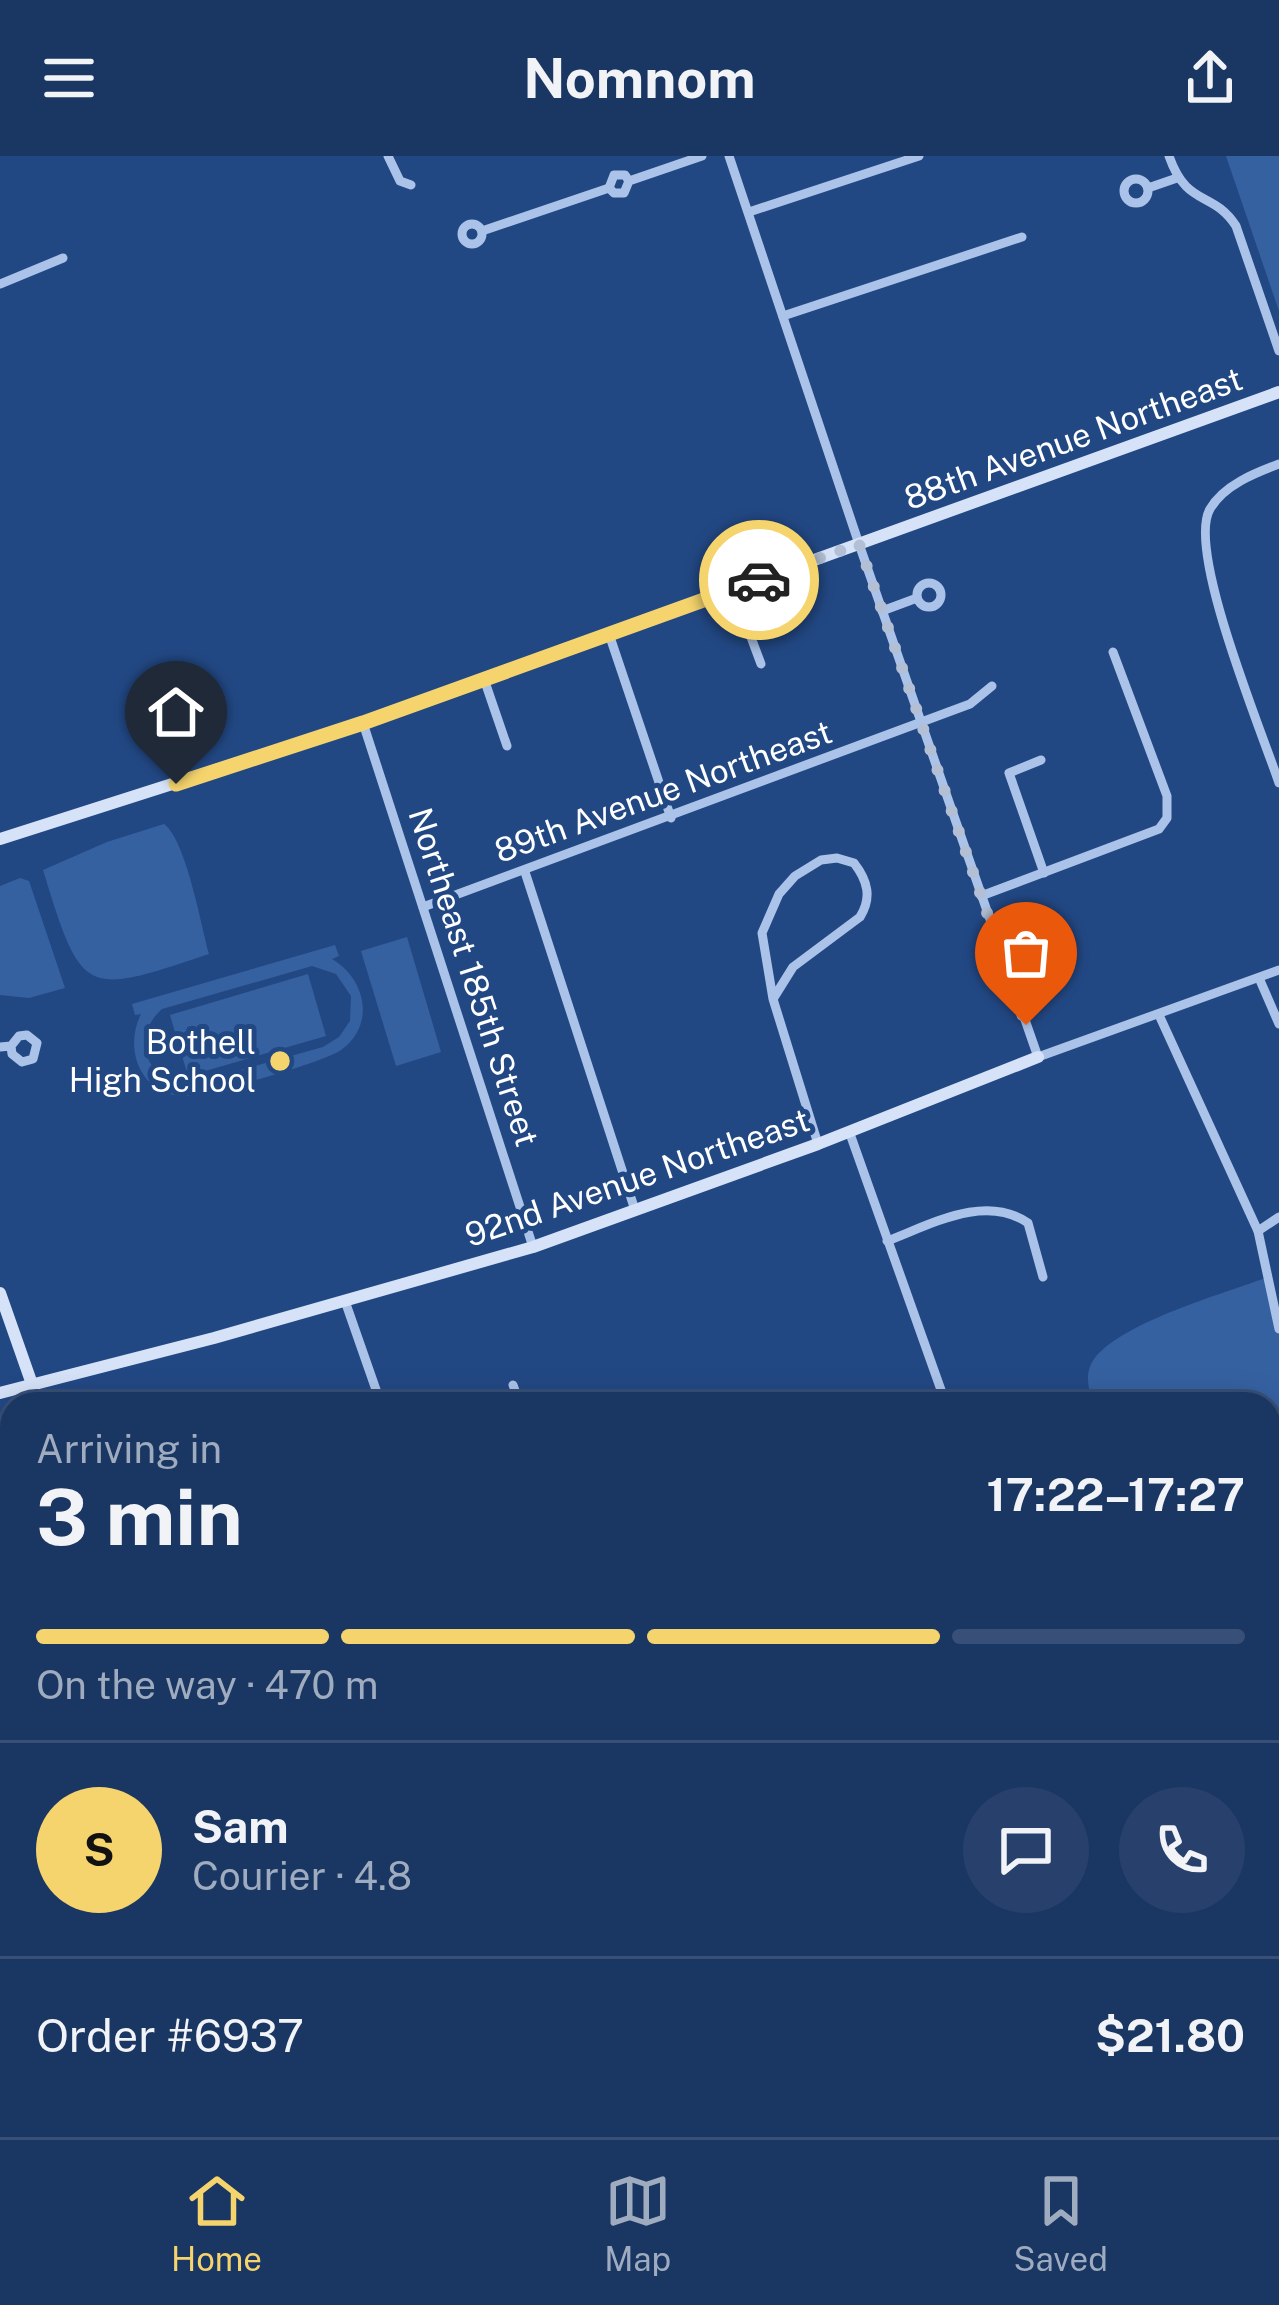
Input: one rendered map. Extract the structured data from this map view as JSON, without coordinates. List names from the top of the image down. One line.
{"streets":{"street":["88th Avenue Northeast","89th Avenue Northeast","Northeast 185th Street","92nd Avenue Northeast"]},"crossings":[["88th Avenue Northeast","Northeast 185th Street"],["89th Avenue Northeast","Northeast 185th Street"],["Northeast 185th Street","92nd Avenue Northeast"]],"places":["Bothell High School"],"page":{"header":"Nomnom","heading":["3 min","Arriving in","17:22–17:27"],"panel":["Sam","Courier · 4.8","Order #6937","$21.80"],"bar":"On the way · 470 m","round":"S","tabs":["Home","Map","Saved"]}}
